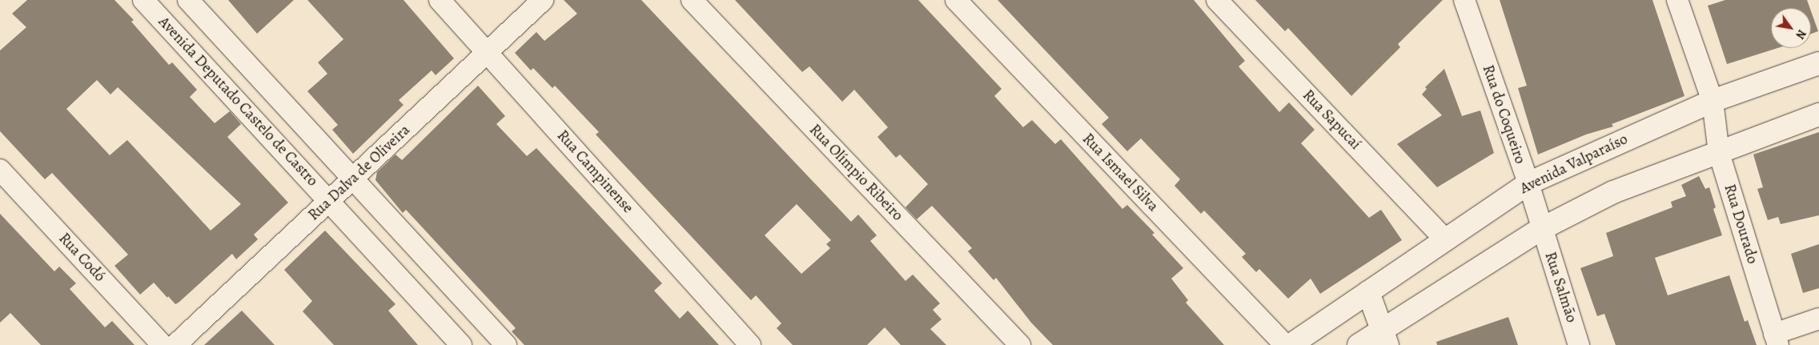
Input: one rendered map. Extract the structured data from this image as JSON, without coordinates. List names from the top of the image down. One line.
{"streets":{"main road":["Avenida Valparaíso"],"street":["Avenida Deputado Castelo de Castro","Rua do Coqueiro","Rua Sapucaí","Rua Campinense","Rua Dalva de Oliveira","Rua Olímpio Ribeiro","Rua Ismael Silva","Rua Dourado","Rua Codó","Rua Salmão"]},"crossings":[["Avenida Deputado Castelo de Castro","Rua Dalva de Oliveira"],["Rua do Coqueiro","Avenida Valparaíso"],["Rua do Coqueiro","Rua Salmão"],["Rua Sapucaí","Avenida Valparaíso"],["Avenida Valparaíso","Rua Dourado"],["Rua Campinense","Rua Dalva de Oliveira"]],"north":"bottom right"}
